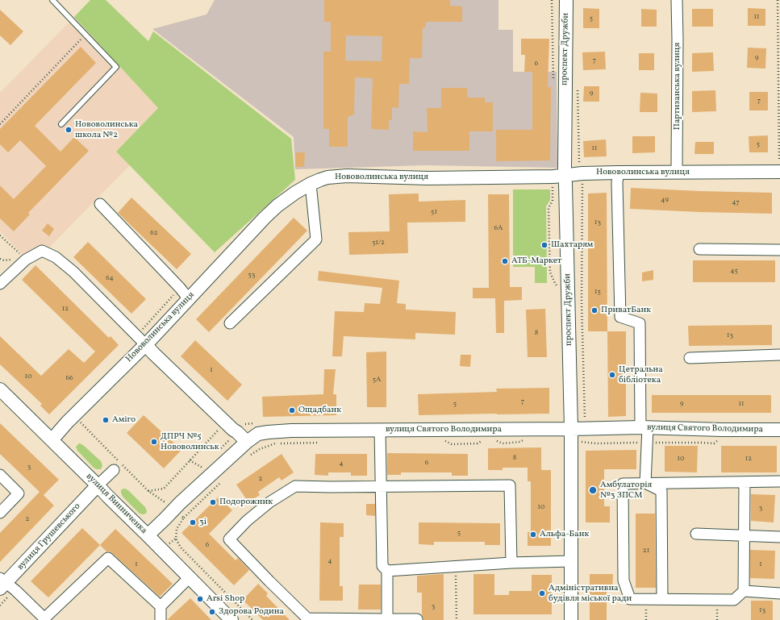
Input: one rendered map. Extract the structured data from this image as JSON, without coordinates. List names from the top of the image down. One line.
{"streets":{"street":["проспект Дружби","Партизанська вулиця","Нововолинська вулиця","вулиця Святого Володимира","вулиця Винниченка","вулиця Грушевського"]},"crossings":[["проспект Дружби","Нововолинська вулиця"],["проспект Дружби","вулиця Святого Володимира"],["Партизанська вулиця","Нововолинська вулиця"],["Нововолинська вулиця","вулиця Винниченка"],["вулиця Святого Володимира","вулиця Винниченка"],["вулиця Винниченка","вулиця Грушевського"]],"places":["Нововолинська школа №2","Шахтарям","АТБ-Маркет","ПриватБанк","Цетральна бібліотека","Ощадбанк","Аміго","ДПРЧ №5 Нововолинськ","Амбулаторія №3 ЗПСМ","Подорожник","3і","Альфа-Банк","Адміністративна будівля міської ради","Arsi Shop","Здорова Родина"],"house_numbers":["11","5","9","7","6","9","7","5","11","49","47","51","13","6А","62","51/2","45","53","64","15","12","8","13","1","10","66","5А","7","5","9","11","8","10","12","6","4","3","2","10","3","2","5","6","21","4","1","1","3","13"]}
